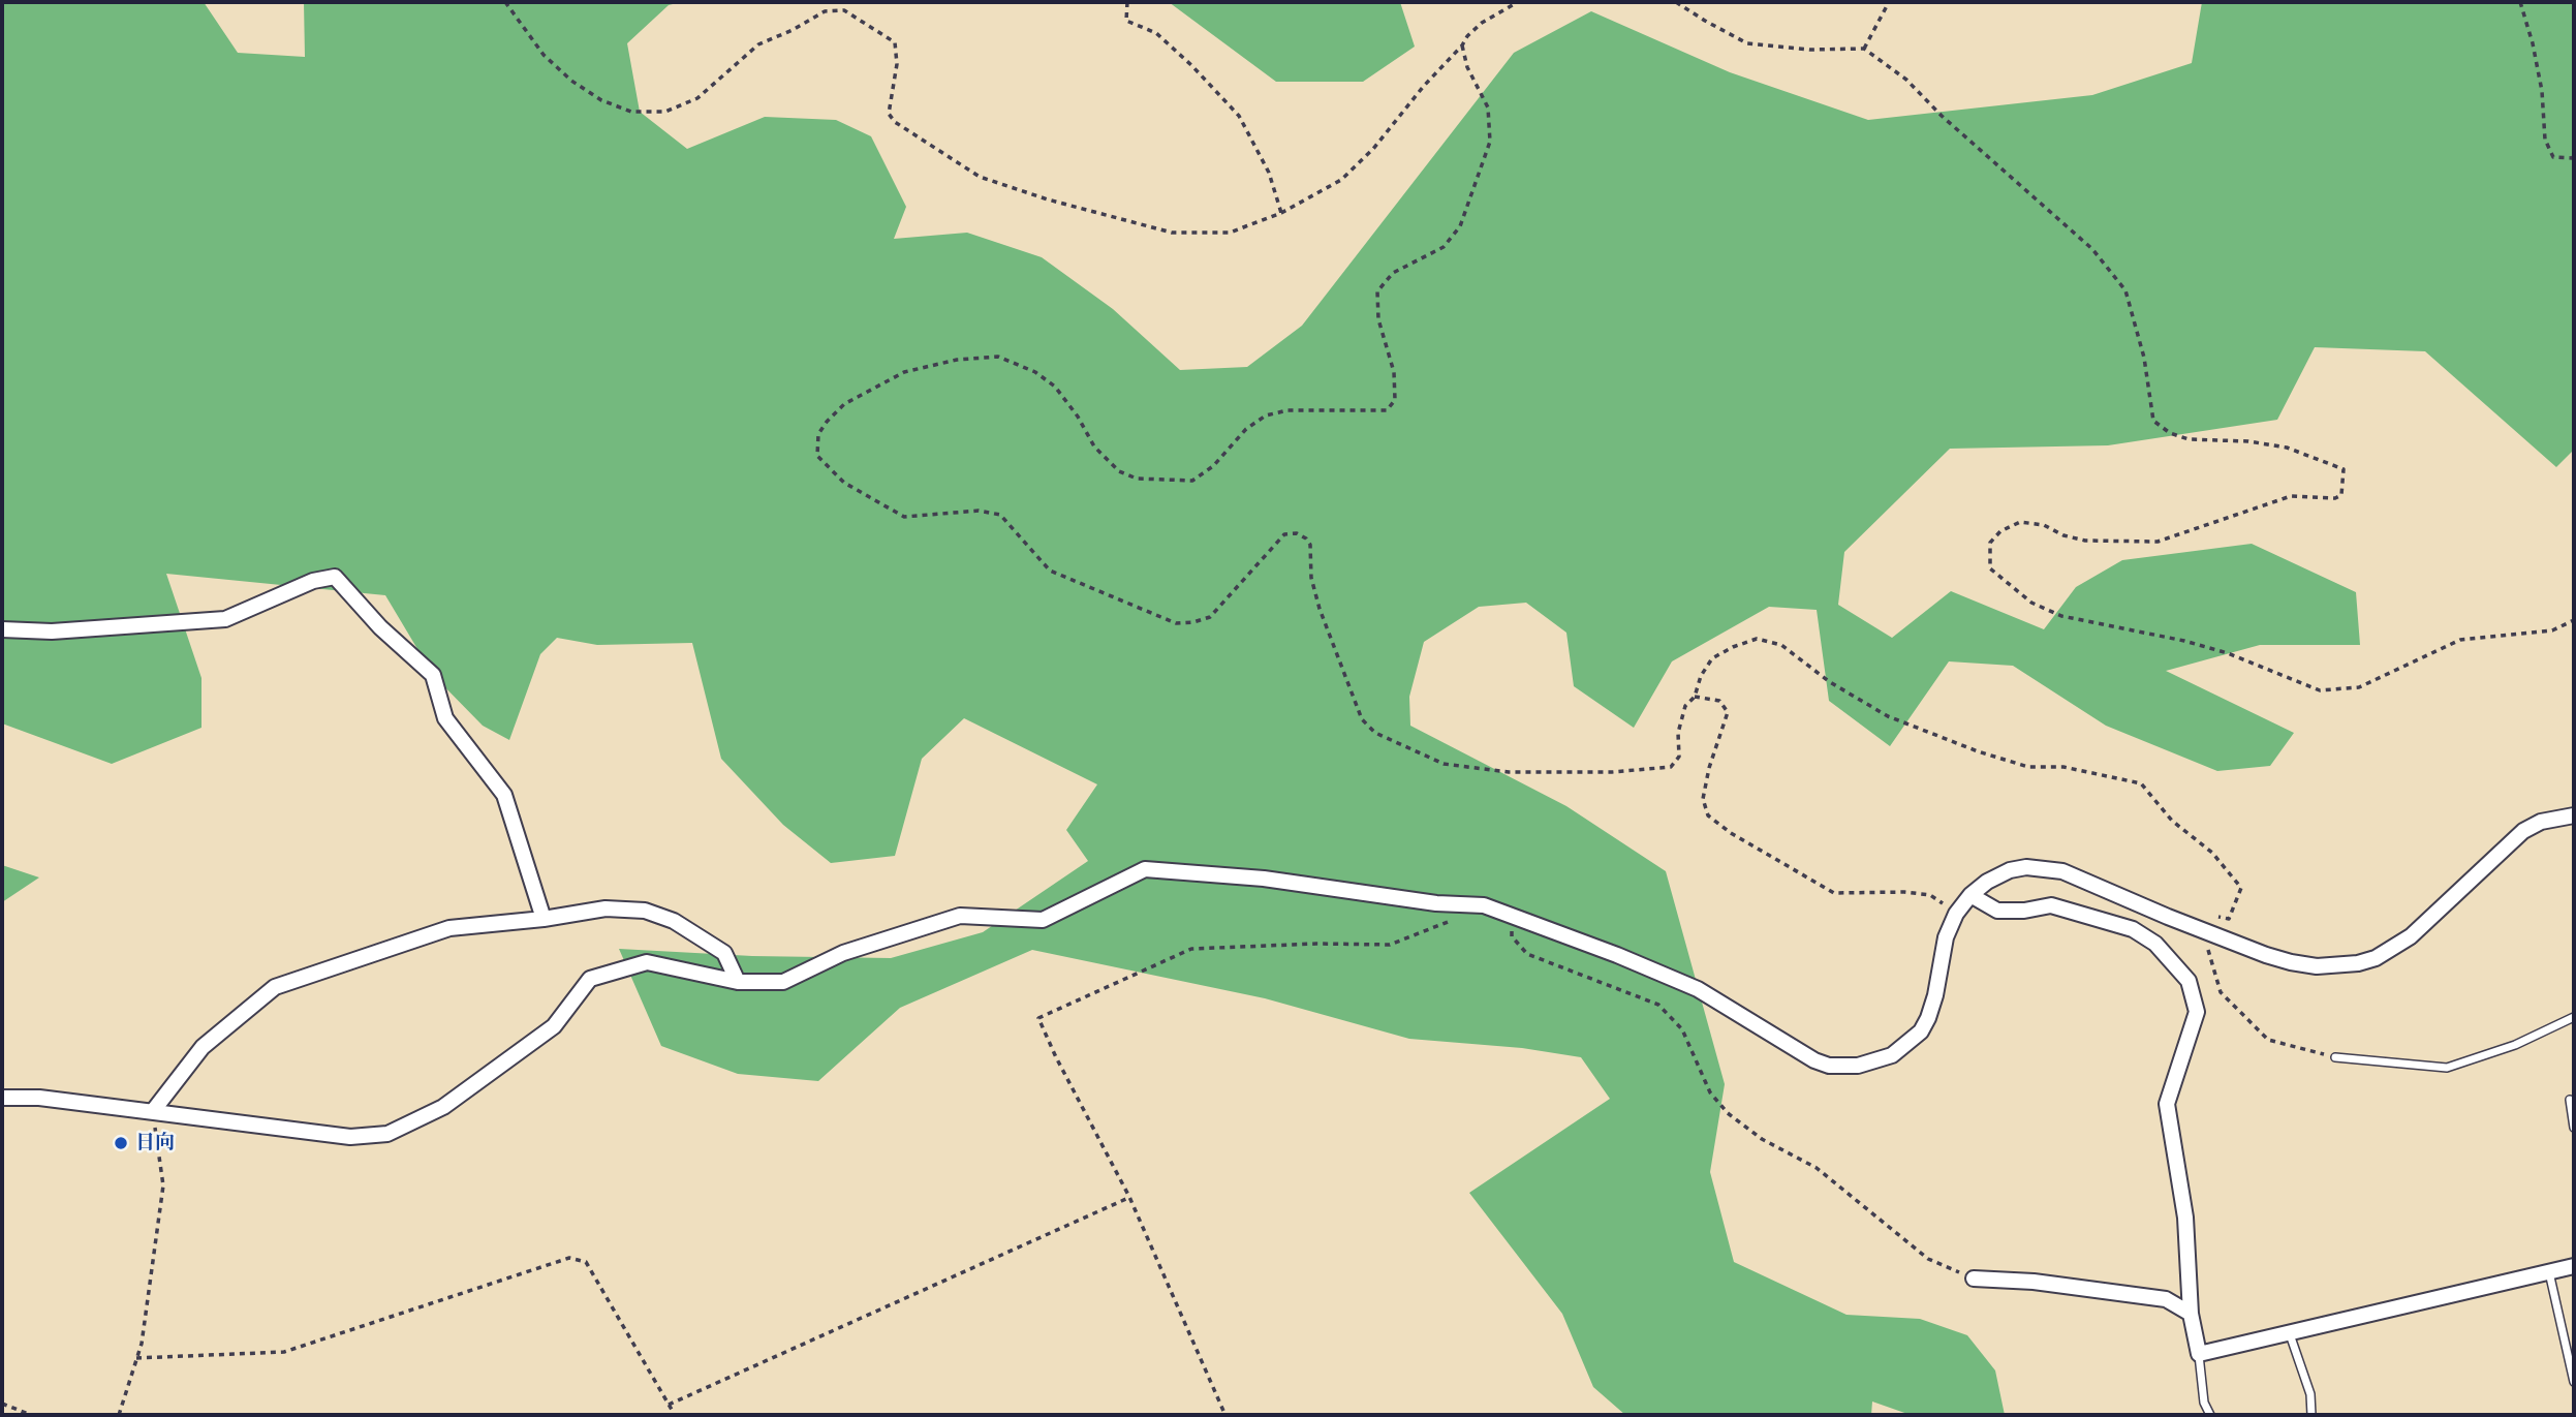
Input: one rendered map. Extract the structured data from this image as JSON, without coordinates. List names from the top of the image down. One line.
{"places":["日向"]}
